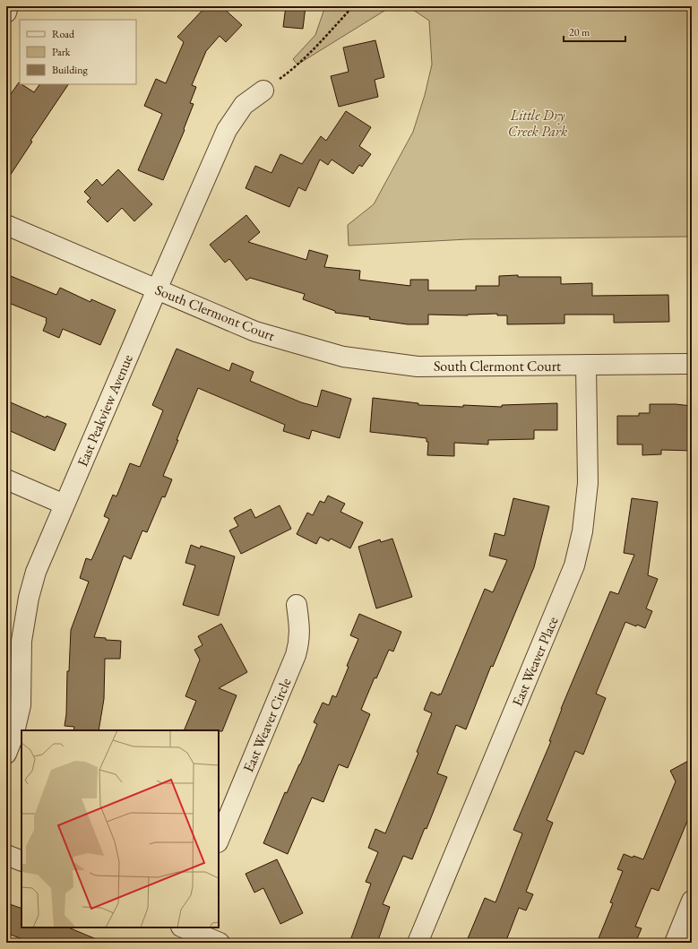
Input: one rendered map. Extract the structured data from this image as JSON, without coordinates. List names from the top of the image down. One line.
{"streets":{"street":["South Clermont Court","East Peakview Avenue","East Weaver Place","East Weaver Circle"]},"crossings":[["South Clermont Court","East Peakview Avenue"],["South Clermont Court","East Weaver Place"]],"parks":["Little Dry Creek Park"],"legend":["Road","Park","Building"],"scale_bar":"20 m"}
